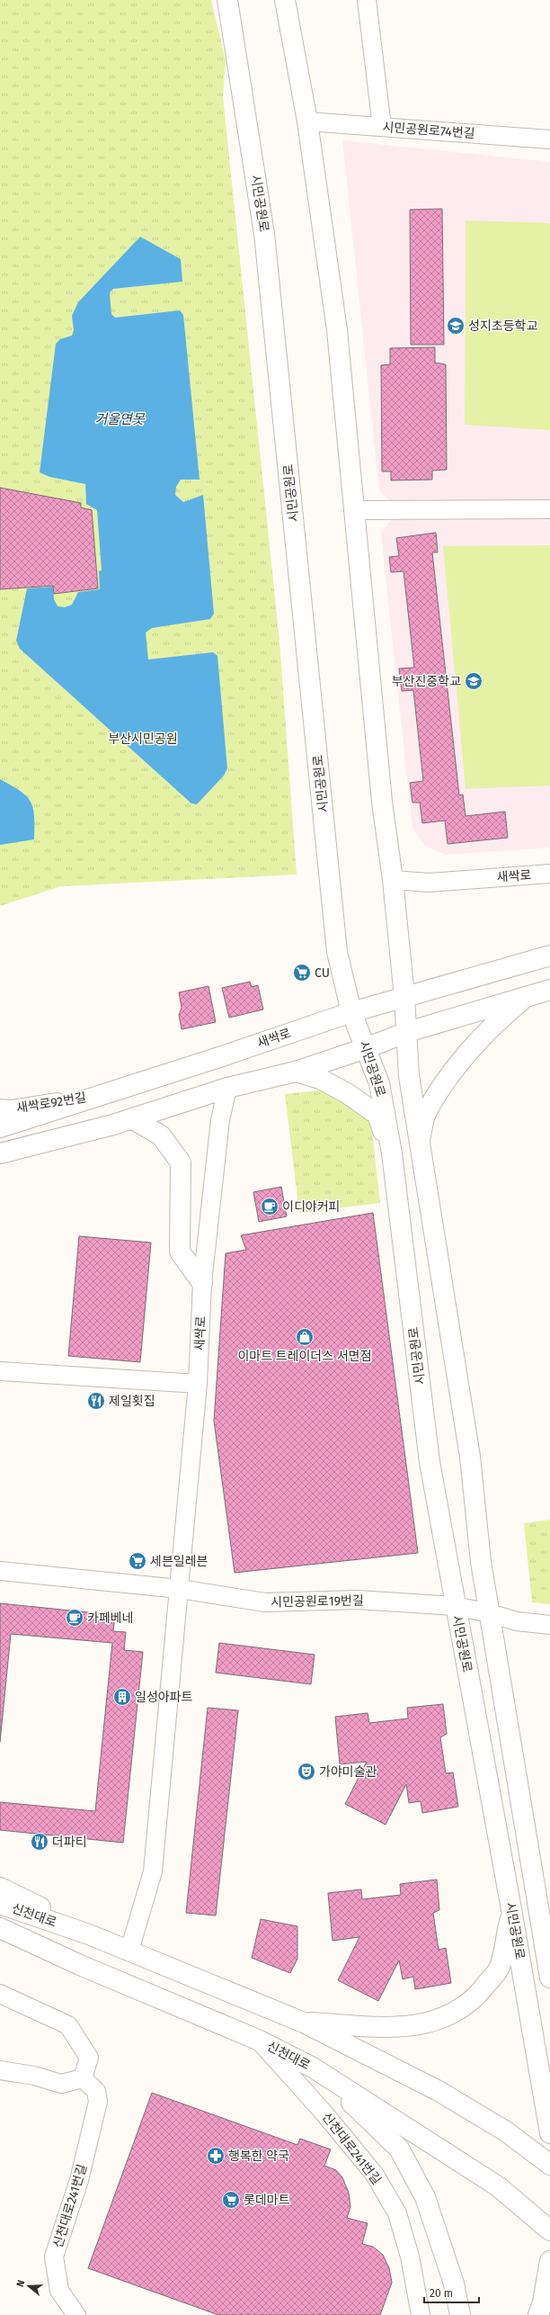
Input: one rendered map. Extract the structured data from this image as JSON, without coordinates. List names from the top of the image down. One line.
{"streets":{"main road":["시민공원로","새싹로","새싹로92번길","신천대로"],"street":["시민공원로74번길","시민공원로19번길","신천대로241번길"]},"crossings":[["시민공원로74번길","시민공원로"],["시민공원로","새싹로"],["시민공원로","시민공원로19번길"],["새싹로","새싹로92번길"],["신천대로","신천대로241번길"]],"water":["거울연못"],"parks":["부산시민공원"],"places":{"school or university":["성지초등학교","부산진중학교"],"supermarket":["CU","세븐일레븐","롯데마트"],"cafe":["이디야커피","카페베네"],"shop":["이마트 트레이더스 서면점"],"restaurant":["제일횟집","더파티"],"building":["일성아파트"],"theatre":["가야미술관"],"pharmacy":["행복한 약국"]},"scale_bar":"20 m","north":"left"}
